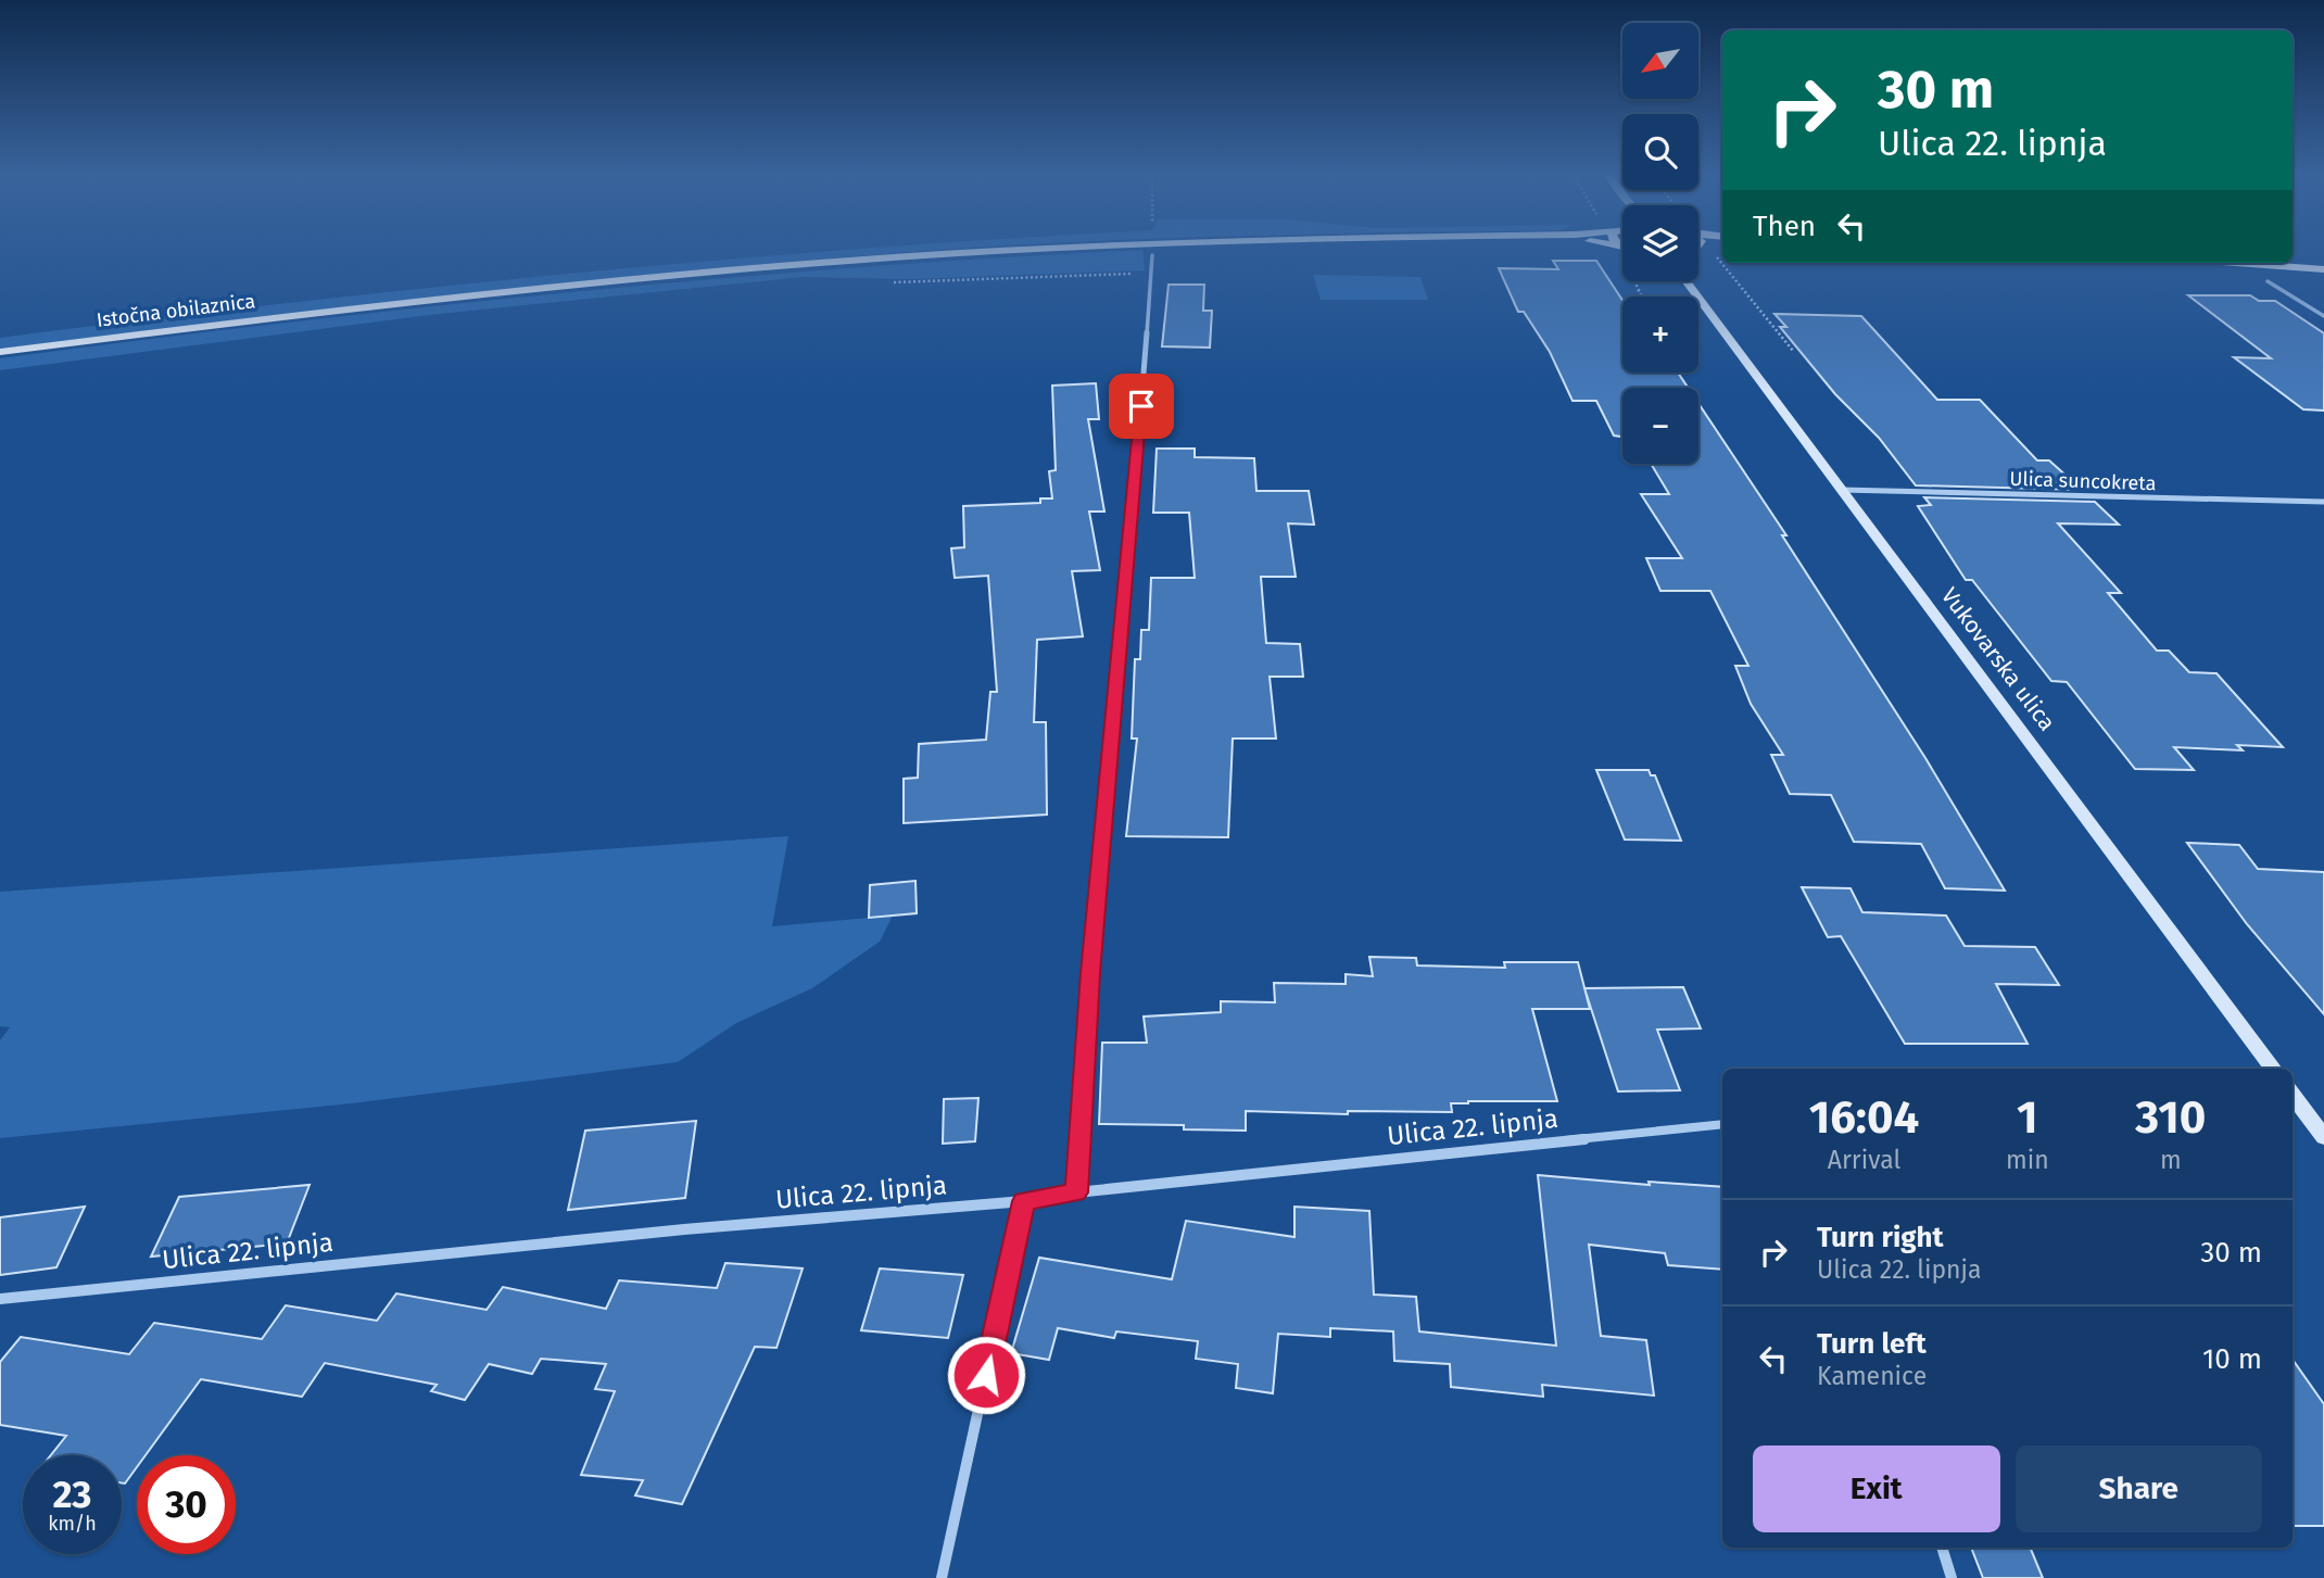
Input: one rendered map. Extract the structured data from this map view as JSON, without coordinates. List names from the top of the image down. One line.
{"streets":{"main road":["Istočna obilaznica","Vukovarska ulica"],"street":["Ulica suncokreta","Ulica 22. lipnja"]},"crossings":[["Ulica suncokreta","Vukovarska ulica"]],"north":"bottom left","page":{"map_buttons":["+","−"],"turn":["30 m","Ulica 22. lipnja"],"then":"Then","eta":["16:04","Arrival","1","min","310","m"],"list":[{"name":"Turn right","note":"Ulica 22. lipnja","value":"30 m"},{"name":"Turn left","note":"Kamenice","value":"10 m"}],"buttons":["Exit","Share"],"speed":"23 km/h","limit":"30"}}
